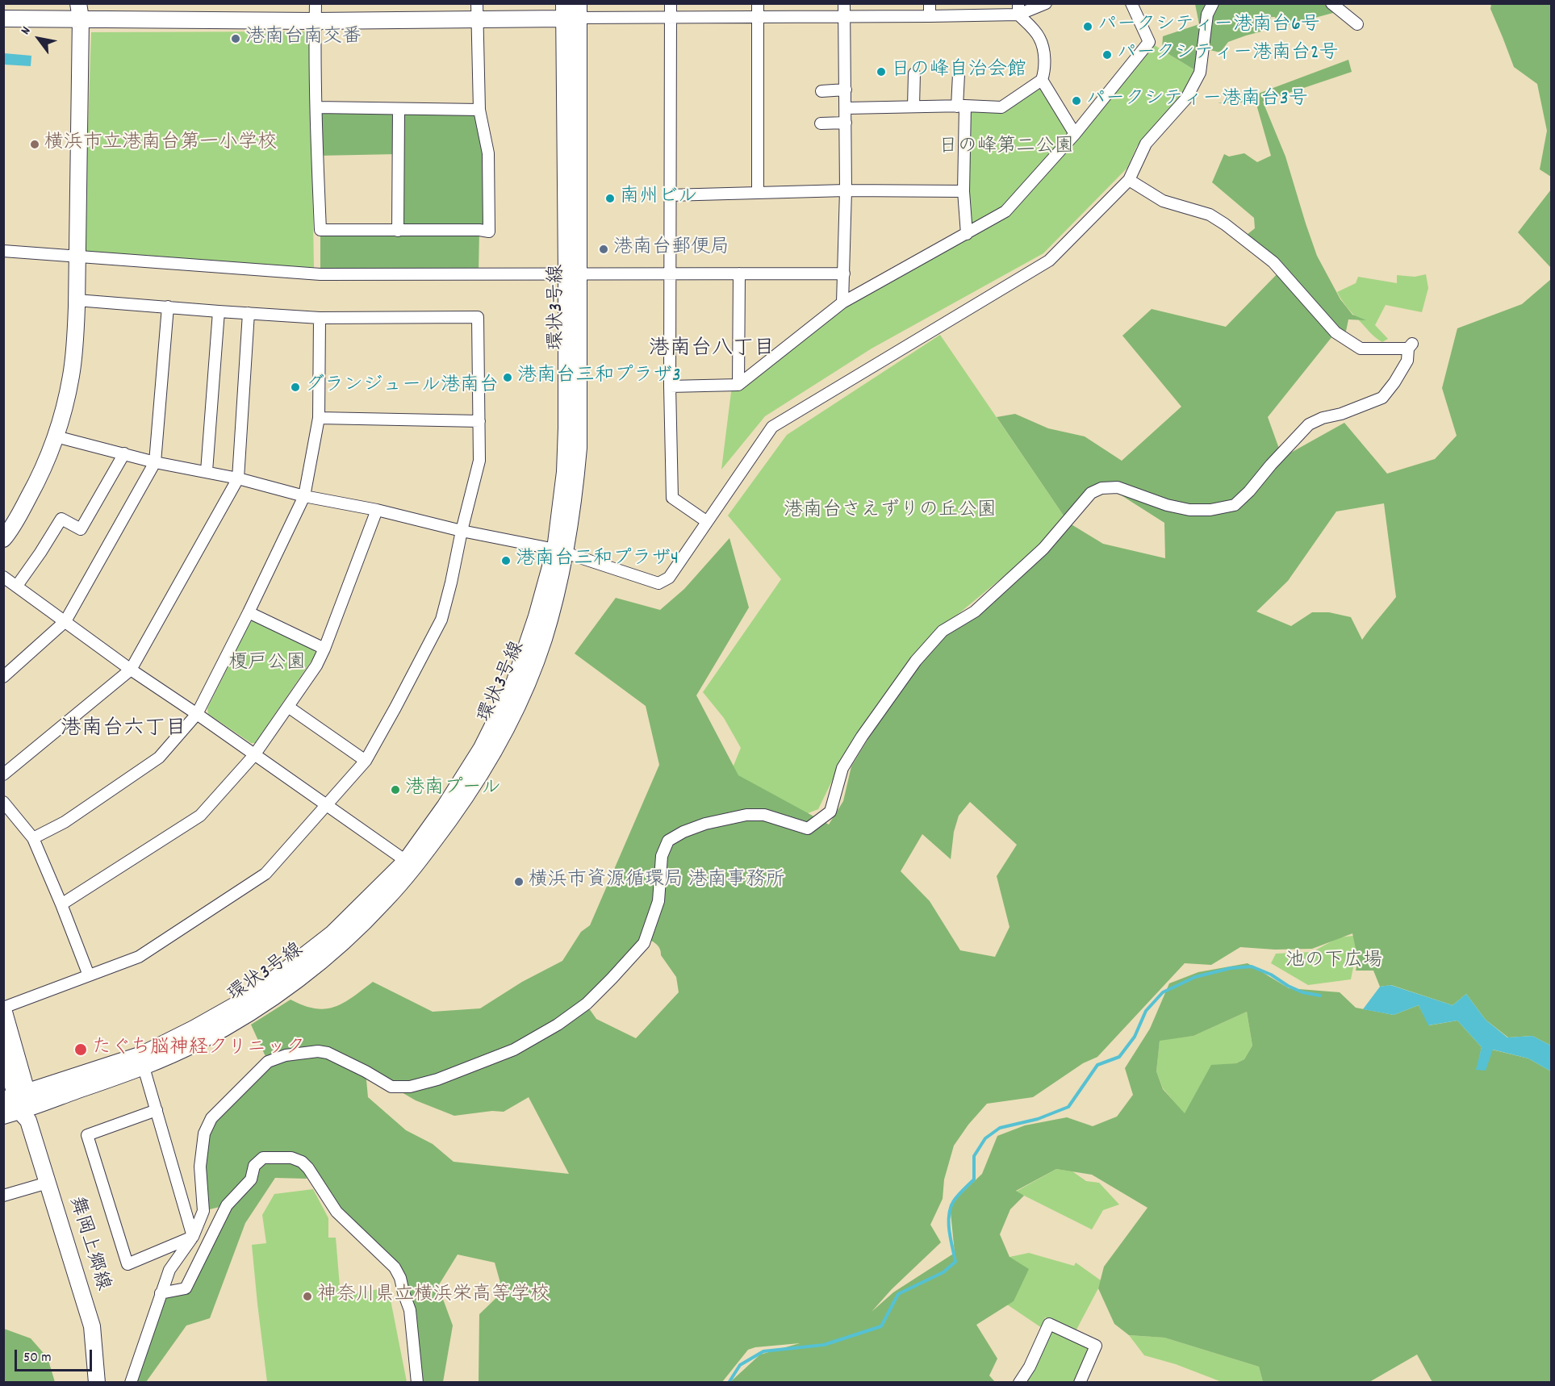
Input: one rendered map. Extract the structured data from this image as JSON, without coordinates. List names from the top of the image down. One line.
{"streets":{"street":["環状3号線","舞岡上郷線"]},"crossings":[["環状3号線","舞岡上郷線"]],"districts":["港南台八丁目","港南台六丁目"],"parks":["日の峰第二公園","港南台さえずりの丘公園","榎戸公園","池の下広場"],"places":["パークシティー港南台6号","港南台南交番","パークシティー港南台2号","日の峰自治会館","パークシティー港南台3号","横浜市立港南台第一小学校","南州ビル","港南台郵便局","港南台三和プラザ3","グランジュール港南台","港南台三和プラザ4","港南プール","横浜市資源循環局 港南事務所","たぐち脳神経クリニック","神奈川県立横浜栄高等学校"],"scale_bar":"50 m","north":"top left"}
